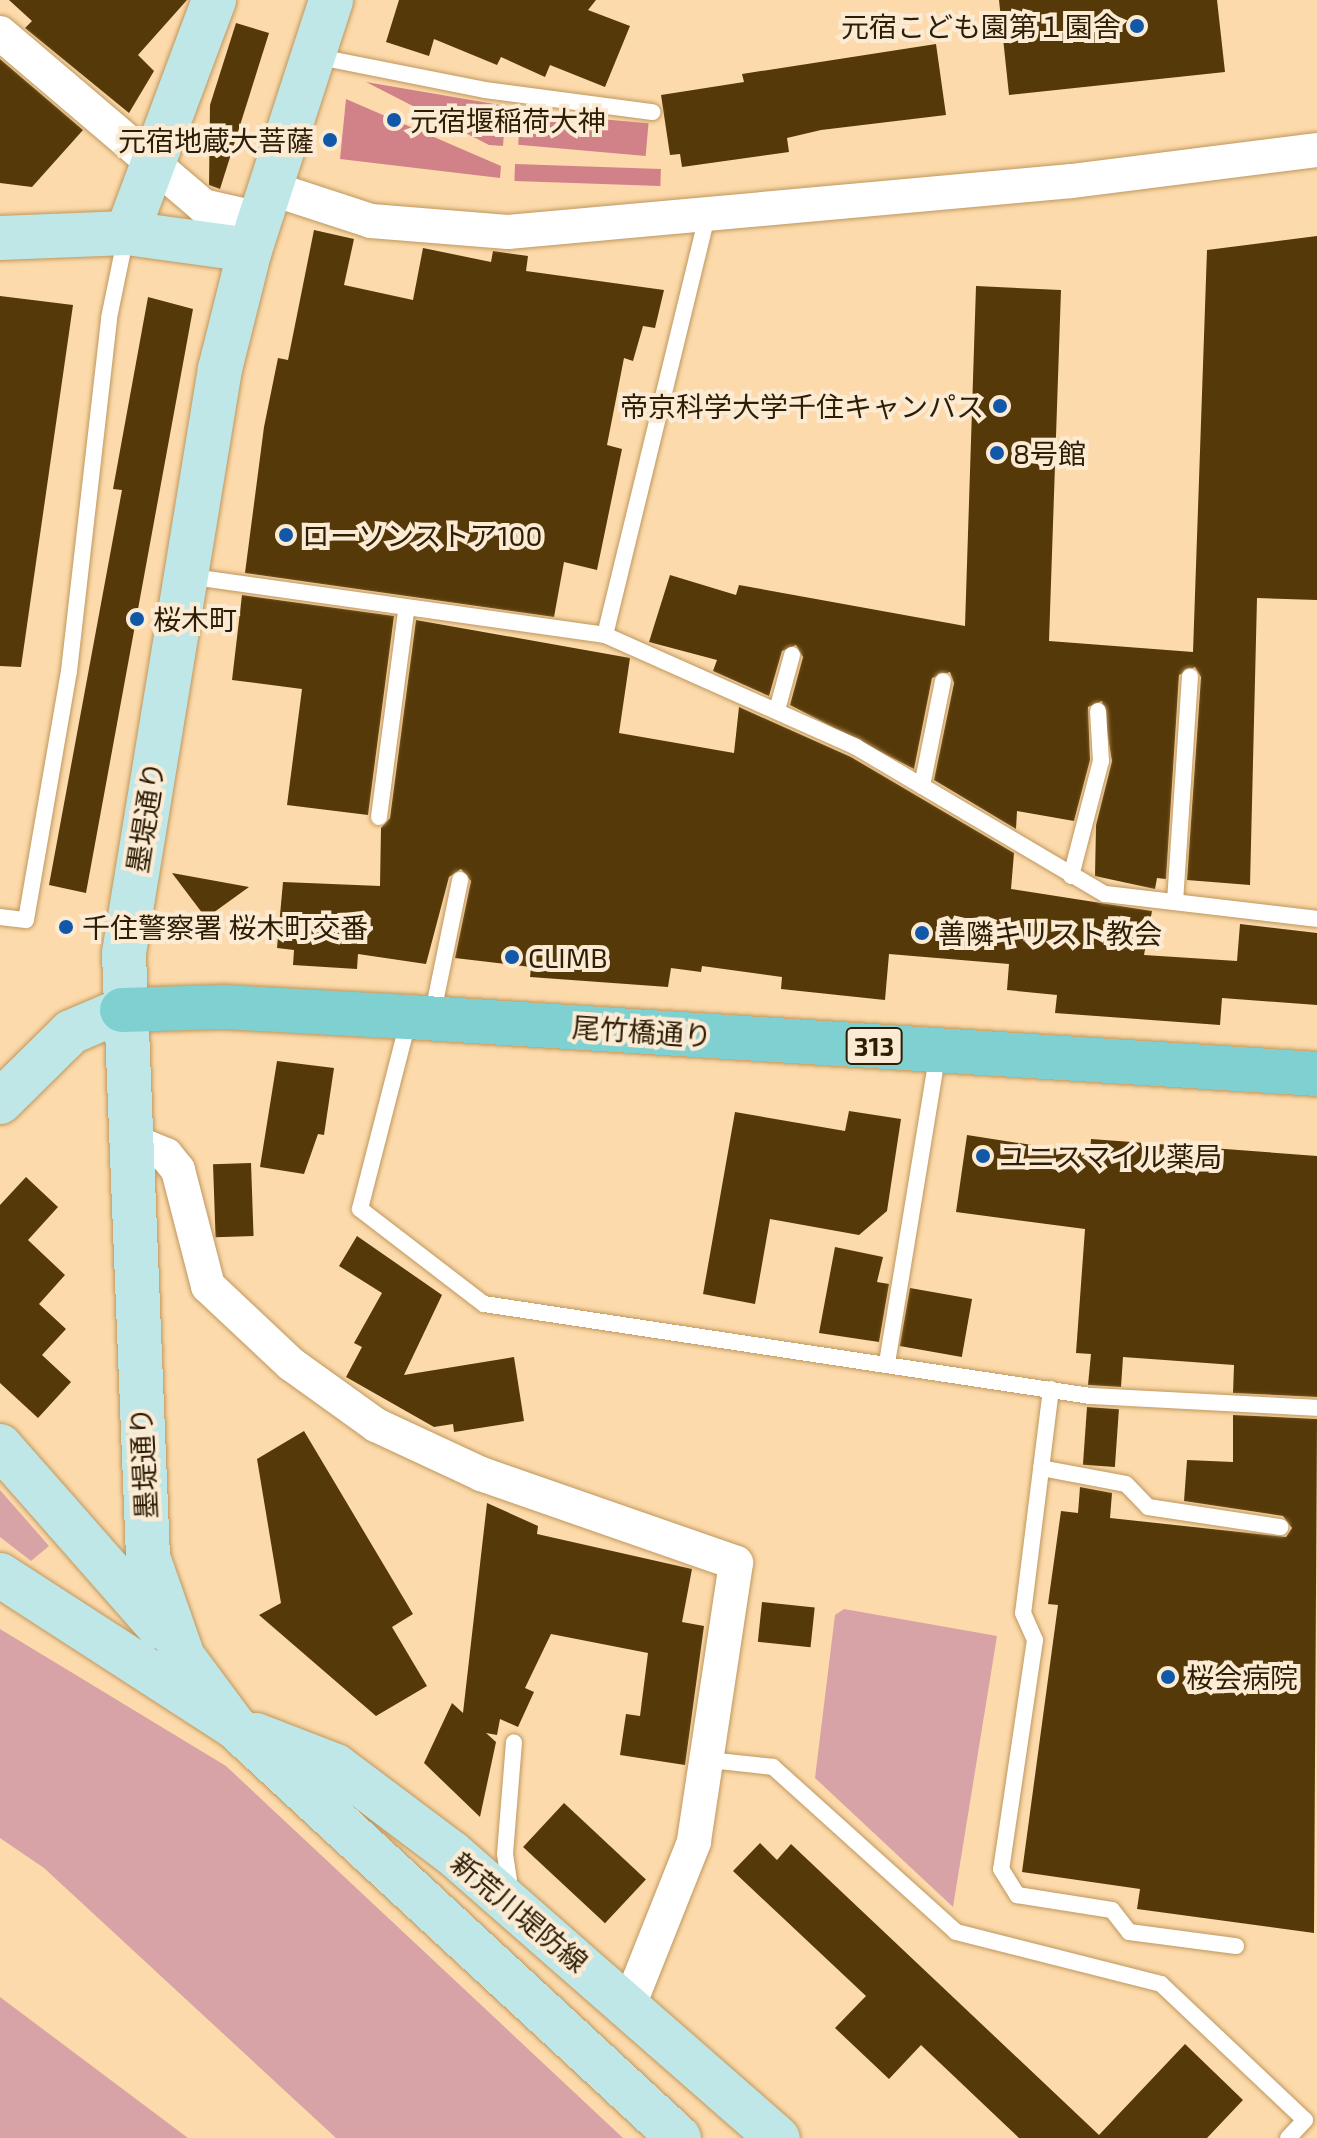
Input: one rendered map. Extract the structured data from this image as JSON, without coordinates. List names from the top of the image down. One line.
{"streets":{"main road":["墨堤通り","尾竹橋通り","313","新荒川堤防線"]},"crossings":[["墨堤通り","尾竹橋通り"],["墨堤通り","新荒川堤防線"]],"places":["元宿こども園第１園舎","元宿堰稲荷大神","元宿地蔵大菩薩","帝京科学大学千住キャンパス","8号館","ローソンストア100","桜木町","千住警察署 桜木町交番","善隣キリスト教会","CLIMB","ユニスマイル薬局","桜会病院"]}
